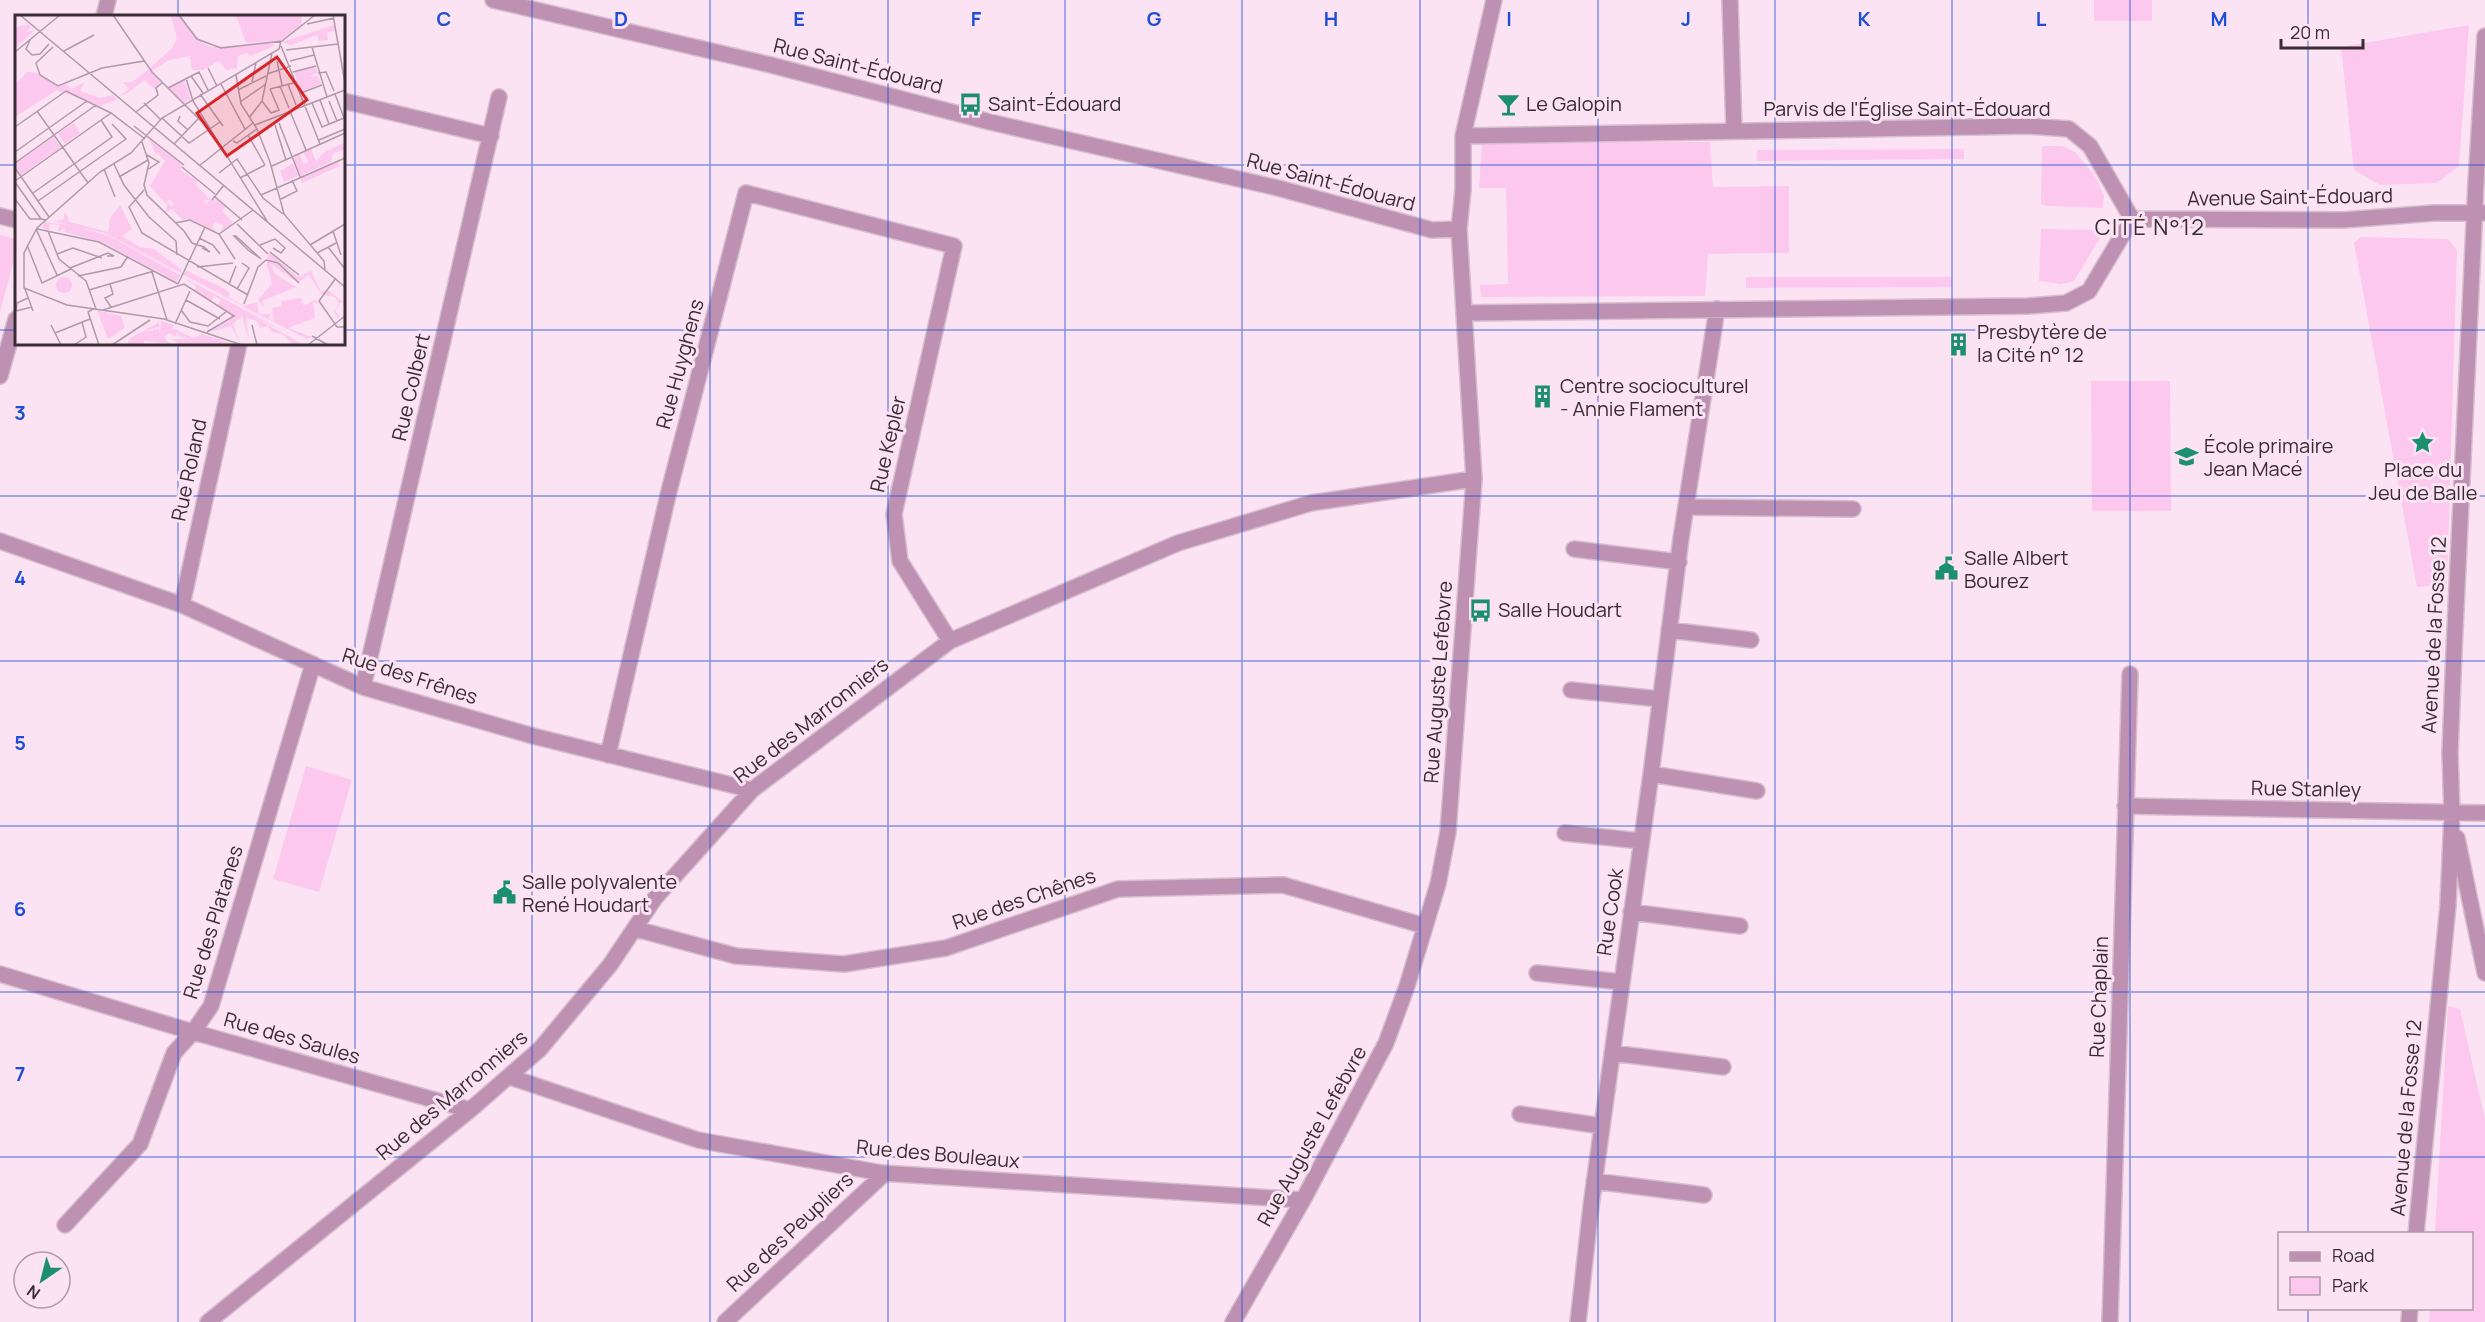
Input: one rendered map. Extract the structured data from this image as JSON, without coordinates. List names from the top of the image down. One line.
{"streets":{"street":["Rue Saint-Édouard","Parvis de l'Église Saint-Édouard","Avenue Saint-Édouard","Rue Huyghens","Rue Colbert","Rue Kepler","Rue Roland","Avenue de la Fosse 12","Rue des Frênes","Rue Auguste Lefebvre","Rue des Marronniers","Rue Stanley","Rue des Chênes","Rue Cook","Rue des Platanes","Rue Chaplain","Rue des Saules","Rue des Bouleaux","Rue des Peupliers"]},"crossings":[["Rue Saint-Édouard","Rue Auguste Lefebvre"],["Parvis de l'Église Saint-Édouard","Avenue Saint-Édouard"],["Parvis de l'Église Saint-Édouard","Rue Auguste Lefebvre"],["Avenue Saint-Édouard","Avenue de la Fosse 12"],["Rue Huyghens","Rue Kepler"],["Rue Huyghens","Rue des Frênes"],["Rue Colbert","Rue des Frênes"],["Rue Kepler","Rue des Marronniers"],["Rue Roland","Rue des Frênes"],["Avenue de la Fosse 12","Rue Stanley"],["Rue des Frênes","Rue des Marronniers"],["Rue des Frênes","Rue des Platanes"],["Rue Auguste Lefebvre","Rue des Marronniers"],["Rue Auguste Lefebvre","Rue des Chênes"],["Rue Auguste Lefebvre","Rue des Bouleaux"],["Rue des Marronniers","Rue des Chênes"],["Rue des Marronniers","Rue des Saules"],["Rue des Marronniers","Rue des Bouleaux"],["Rue Stanley","Rue Chaplain"],["Rue des Platanes","Rue des Saules"],["Rue des Bouleaux","Rue des Peupliers"]],"districts":["CITÉ N°12"],"places":{"bus stop":["Saint-Édouard","Salle Houdart"],"bar":["Le Galopin"],"building":["Presbytère de la Cité n° 12","Centre socioculturel - Annie Flament"],"place":["Place du Jeu de Balle"],"school or university":["École primaire Jean Macé"],"public building":["Salle Albert Bourez","Salle polyvalente René Houdart"]},"legend":["Road","Park"],"scale_bar":"20 m","north":"bottom left","grid":{"columns":["C","D","E","F","G","H","I","J","K","L","M"],"rows":["3","4","5","6","7"]}}
